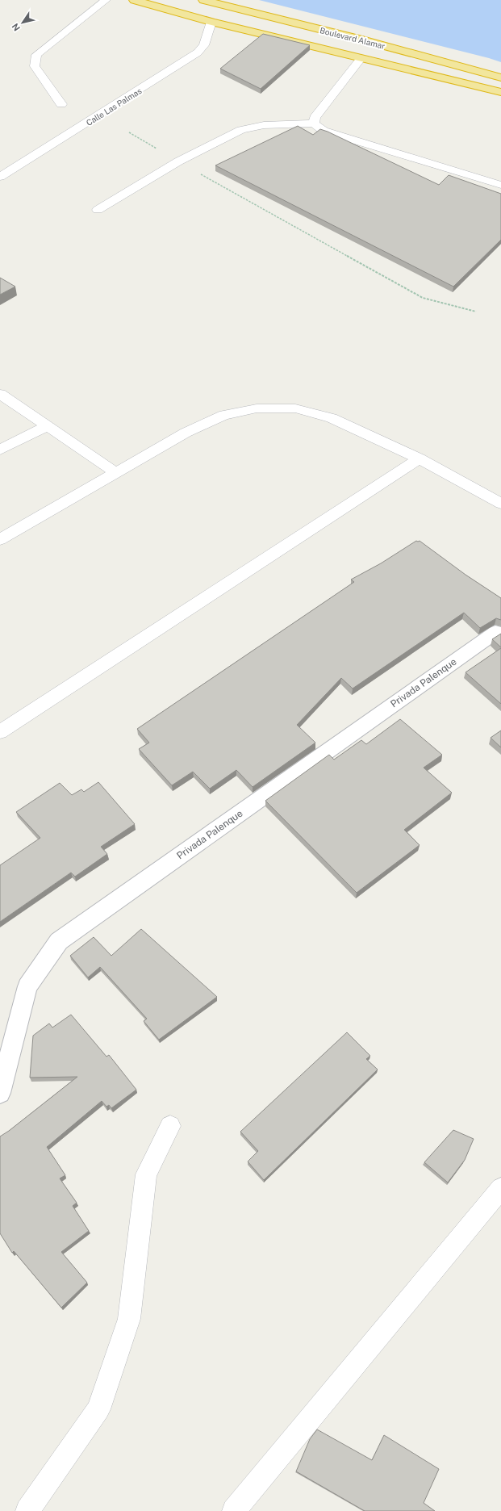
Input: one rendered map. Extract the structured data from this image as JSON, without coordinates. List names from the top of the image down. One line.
{"streets":{"highway":["Boulevard Alamar"],"street":["Privada Palenque"],"lane":["Calle Las Palmas"]},"north":"bottom left"}
